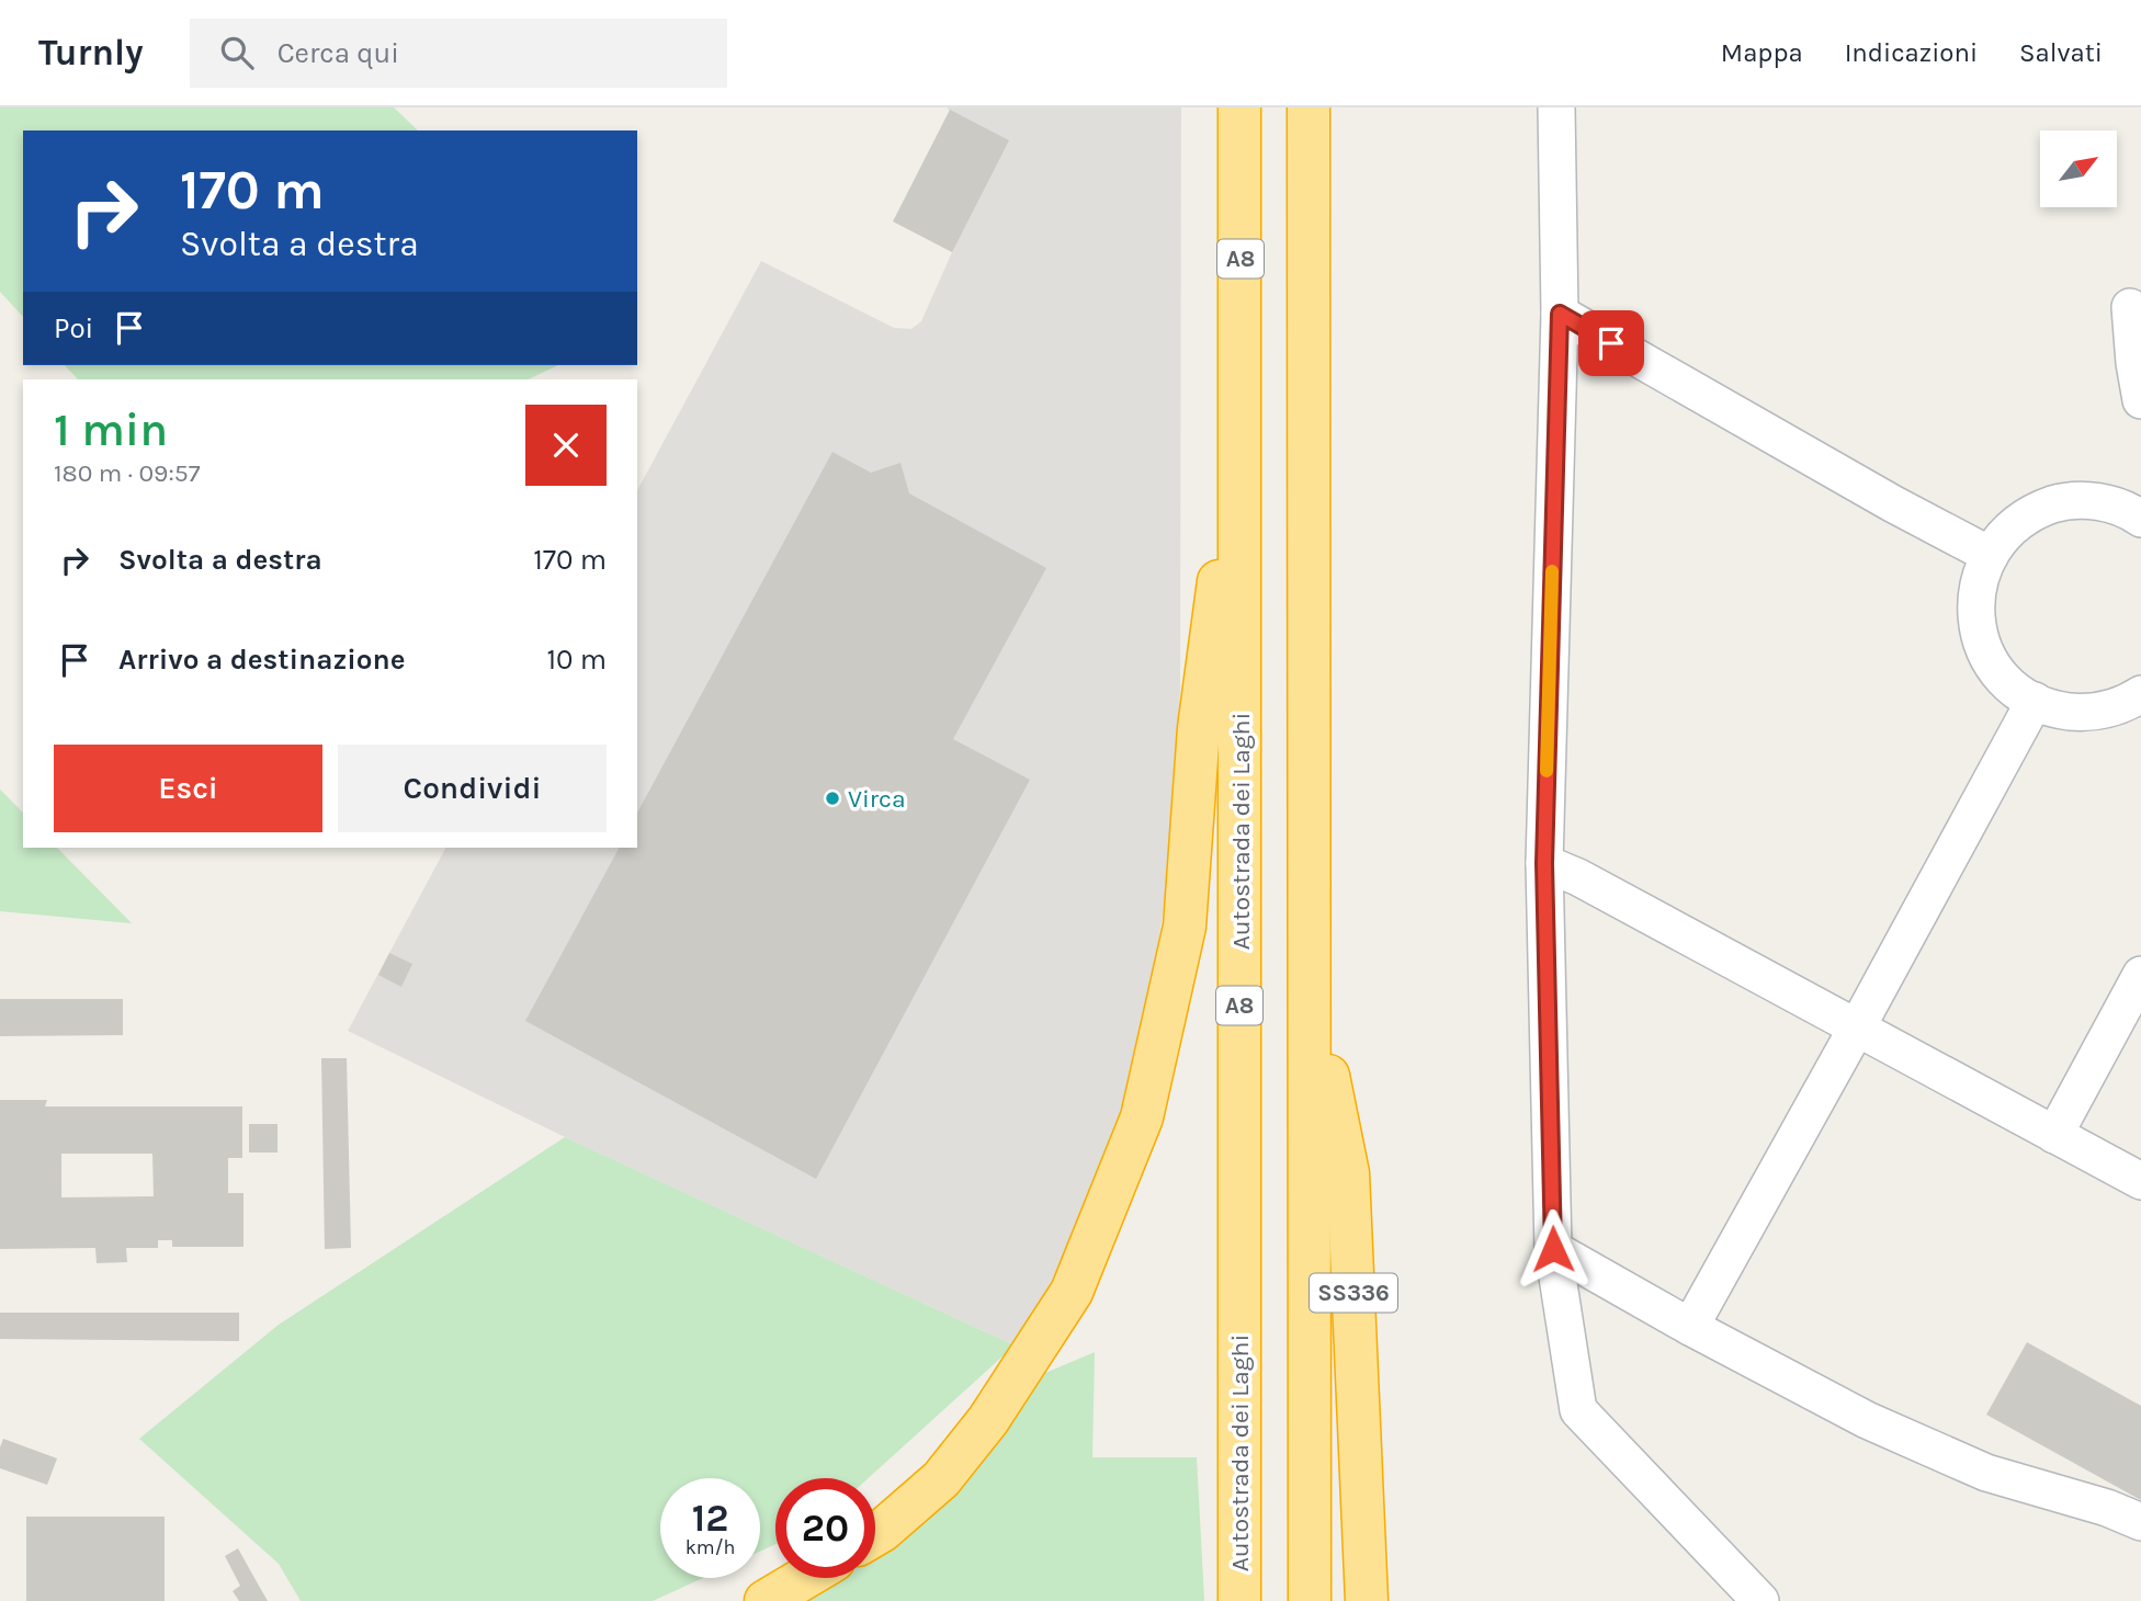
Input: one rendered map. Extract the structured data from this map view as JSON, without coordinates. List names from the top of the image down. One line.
{"streets":{"highway":["A8","Autostrada dei Laghi","SS336"]},"places":["Virca"],"north":"top right","page":{"header":"Turnly","search":"Cerca qui","nav":["Mappa","Indicazioni","Salvati"],"turn":["170 m","Svolta a destra"],"then":"Poi","heading":["1 min","180 m · 09:57"],"list":[{"name":"Svolta a destra","value":"170 m"},{"name":"Arrivo a destinazione","value":"10 m"}],"buttons":["Esci","Condividi"],"speed":"12 km/h","limit":"20"}}
